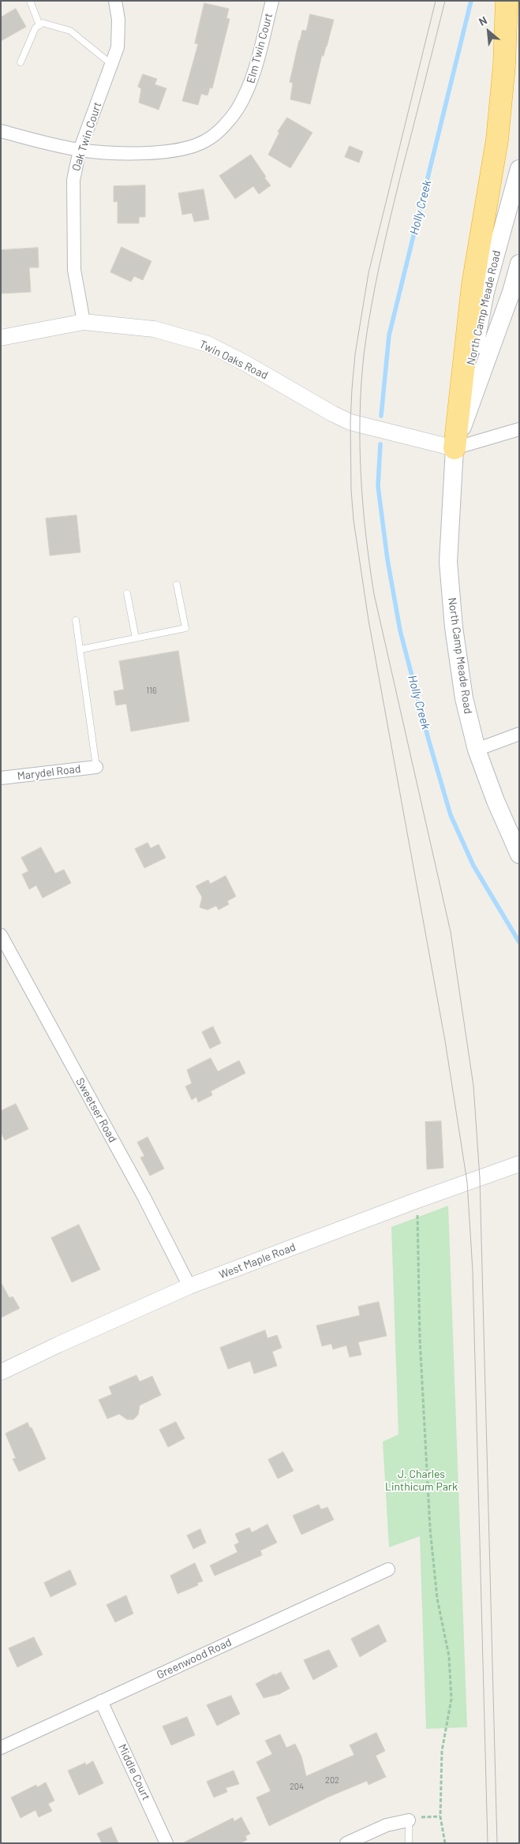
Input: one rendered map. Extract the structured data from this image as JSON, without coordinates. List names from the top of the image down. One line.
{"streets":{"main road":["North Camp Meade Road"],"street":["Elm Twin Court","Oak Twin Court","Twin Oaks Road","Marydel Road","Sweetser Road","West Maple Road","Greenwood Road","Middle Court"]},"crossings":[["Elm Twin Court","Oak Twin Court"],["Oak Twin Court","Twin Oaks Road"],["North Camp Meade Road","Twin Oaks Road"],["Sweetser Road","West Maple Road"],["Greenwood Road","Middle Court"]],"water":["Holly Creek"],"parks":["J. Charles Linthicum Park"],"house_numbers":["116","202","204"],"north":"top left"}
